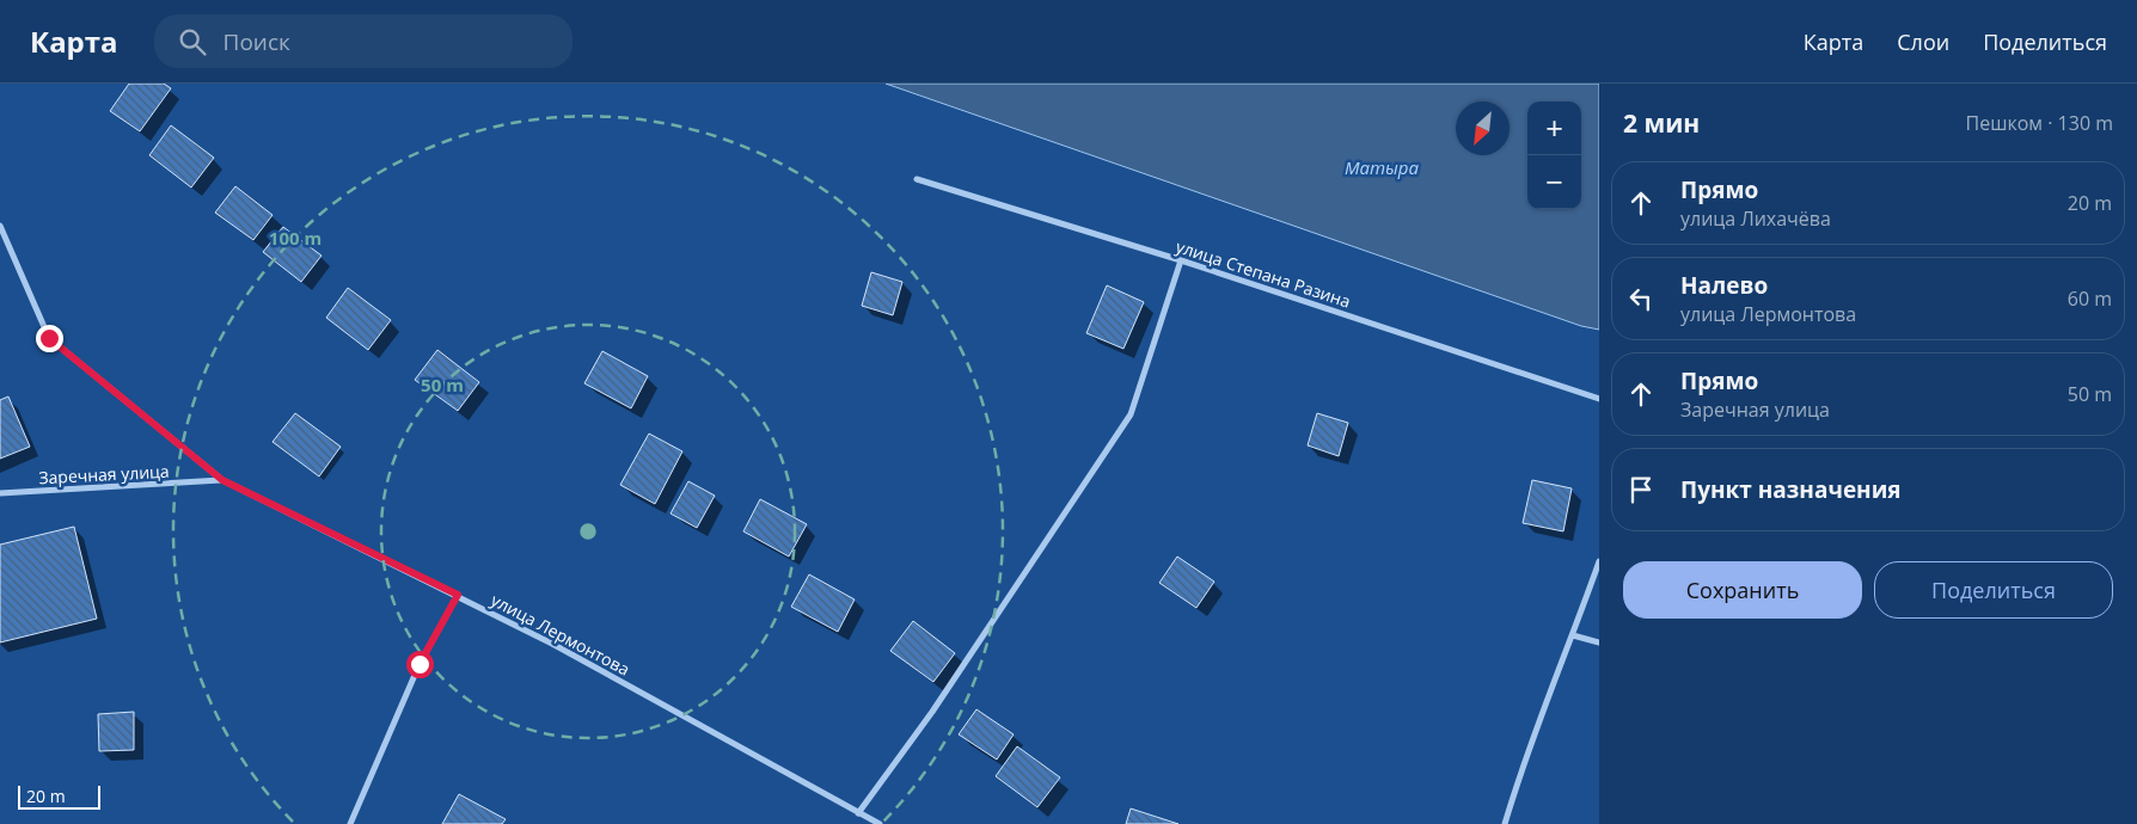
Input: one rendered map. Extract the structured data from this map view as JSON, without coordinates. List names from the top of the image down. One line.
{"streets":{"street":["улица Степана Разина","Заречная улица","улица Лермонтова"]},"crossings":[["Заречная улица","улица Лермонтова"]],"water":["Матыра"],"scale_bar":"20 m","north":"bottom left","page":{"header":"Карта","search":"Поиск","nav":["Карта","Слои","Поделиться"],"heading":["2 мин","Пешком · 130 m"],"map_buttons":["+","−"],"list":[["Прямо","улица Лихачёва","20 m"],["Налево","улица Лермонтова","60 m"],["Прямо","Заречная улица","50 m"],"Пункт назначения"],"buttons":["Сохранить","Поделиться"],"scale":"20 m"},"rings":["100 m","50 m"]}
